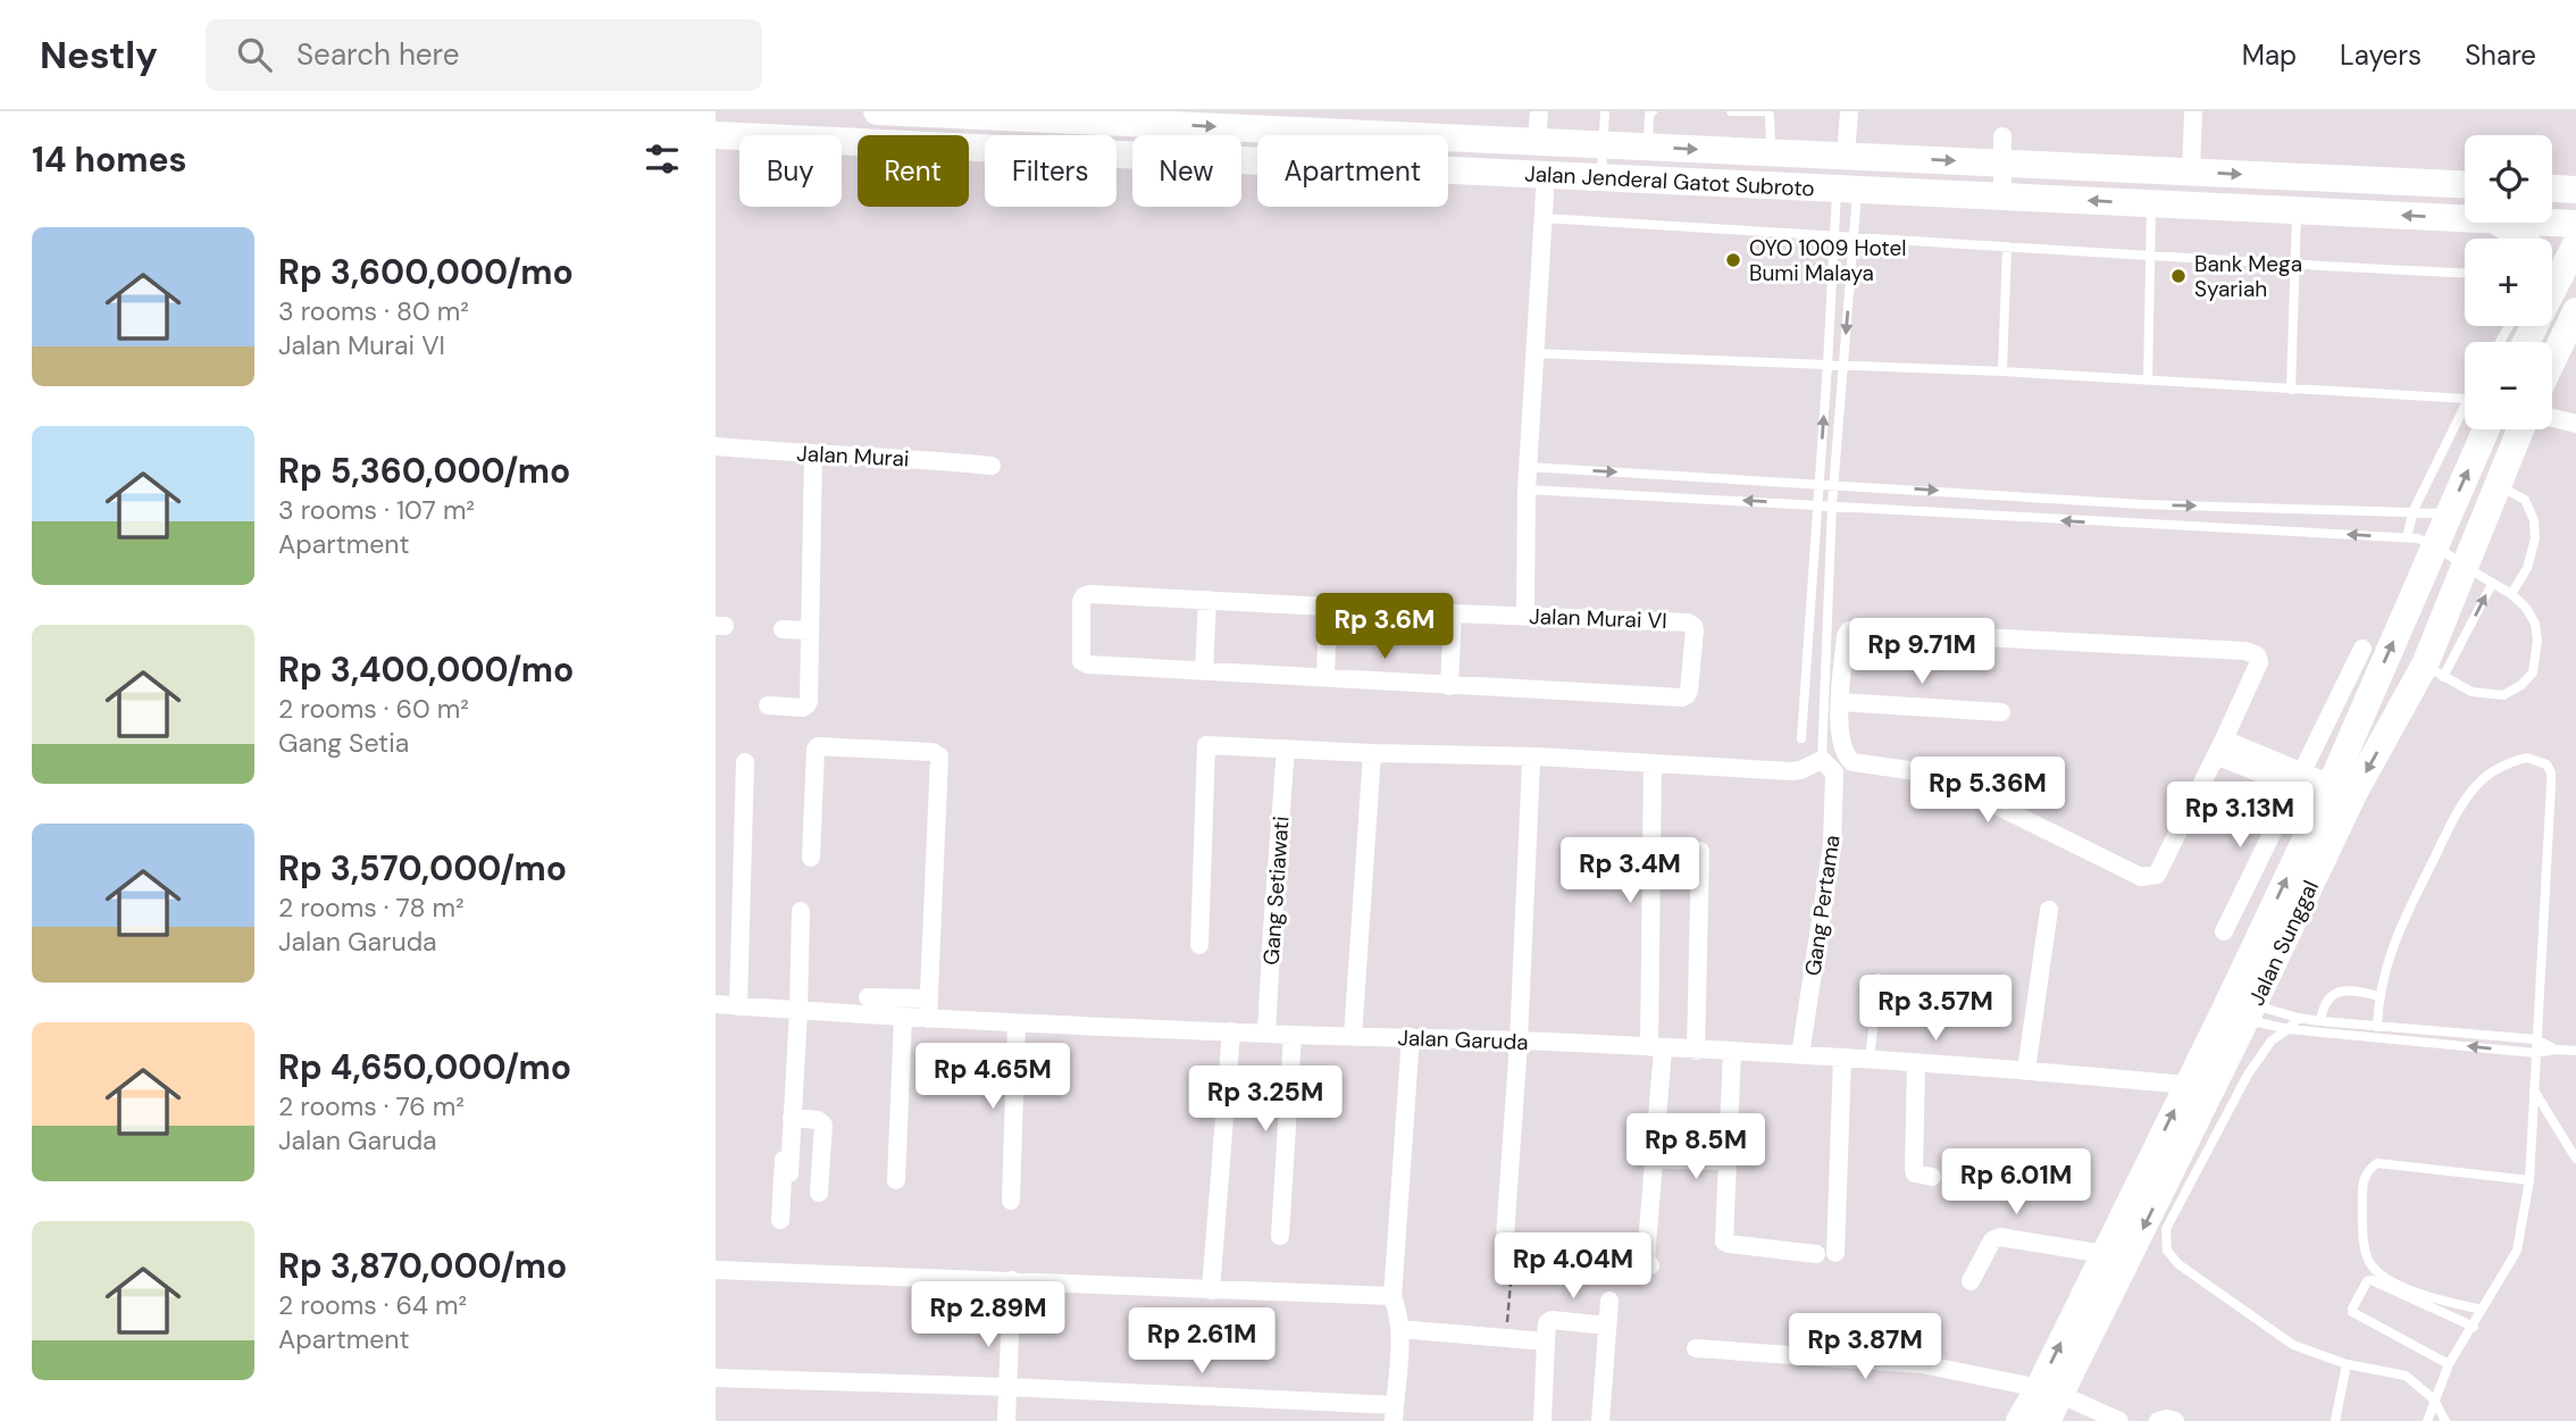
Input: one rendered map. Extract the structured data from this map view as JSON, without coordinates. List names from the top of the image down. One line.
{"streets":{"main road":["Jalan Jenderal Gatot Subroto","Jalan Sunggal"],"street":["Jalan Murai","Jalan Murai VI","Gang Setiawati","Gang Pertama","Jalan Garuda"]},"crossings":[["Gang Setiawati","Jalan Garuda"],["Gang Pertama","Jalan Garuda"],["Jalan Sunggal","Jalan Garuda"]],"places":["OYO 1009 Hotel Bumi Malaya","Bank Mega Syariah"],"page":{"header":"Nestly","search":"Search here","nav":["Map","Layers","Share"],"heading":"14 homes","map_buttons":["+","−"],"chip":["Buy","Rent","Filters","New","Apartment"],"list":[{"name":"Rp 3,600,000/mo","note":"3 rooms · 80 m² · Jalan Murai VI"},{"name":"Rp 5,360,000/mo","note":"3 rooms · 107 m² · Apartment"},{"name":"Rp 3,400,000/mo","note":"2 rooms · 60 m² · Gang Setia"},{"name":"Rp 3,570,000/mo","note":"2 rooms · 78 m² · Jalan Garuda"},{"name":"Rp 4,650,000/mo","note":"2 rooms · 76 m² · Jalan Garuda"},{"name":"Rp 3,870,000/mo","note":"2 rooms · 64 m² · Apartment"}],"price":["Rp 3.6M","Rp 9.71M","Rp 5.36M","Rp 3.13M","Rp 3.4M","Rp 3.57M","Rp 4.65M","Rp 3.25M","Rp 8.5M","Rp 6.01M","Rp 4.04M","Rp 2.89M","Rp 2.61M","Rp 3.87M"]}}
